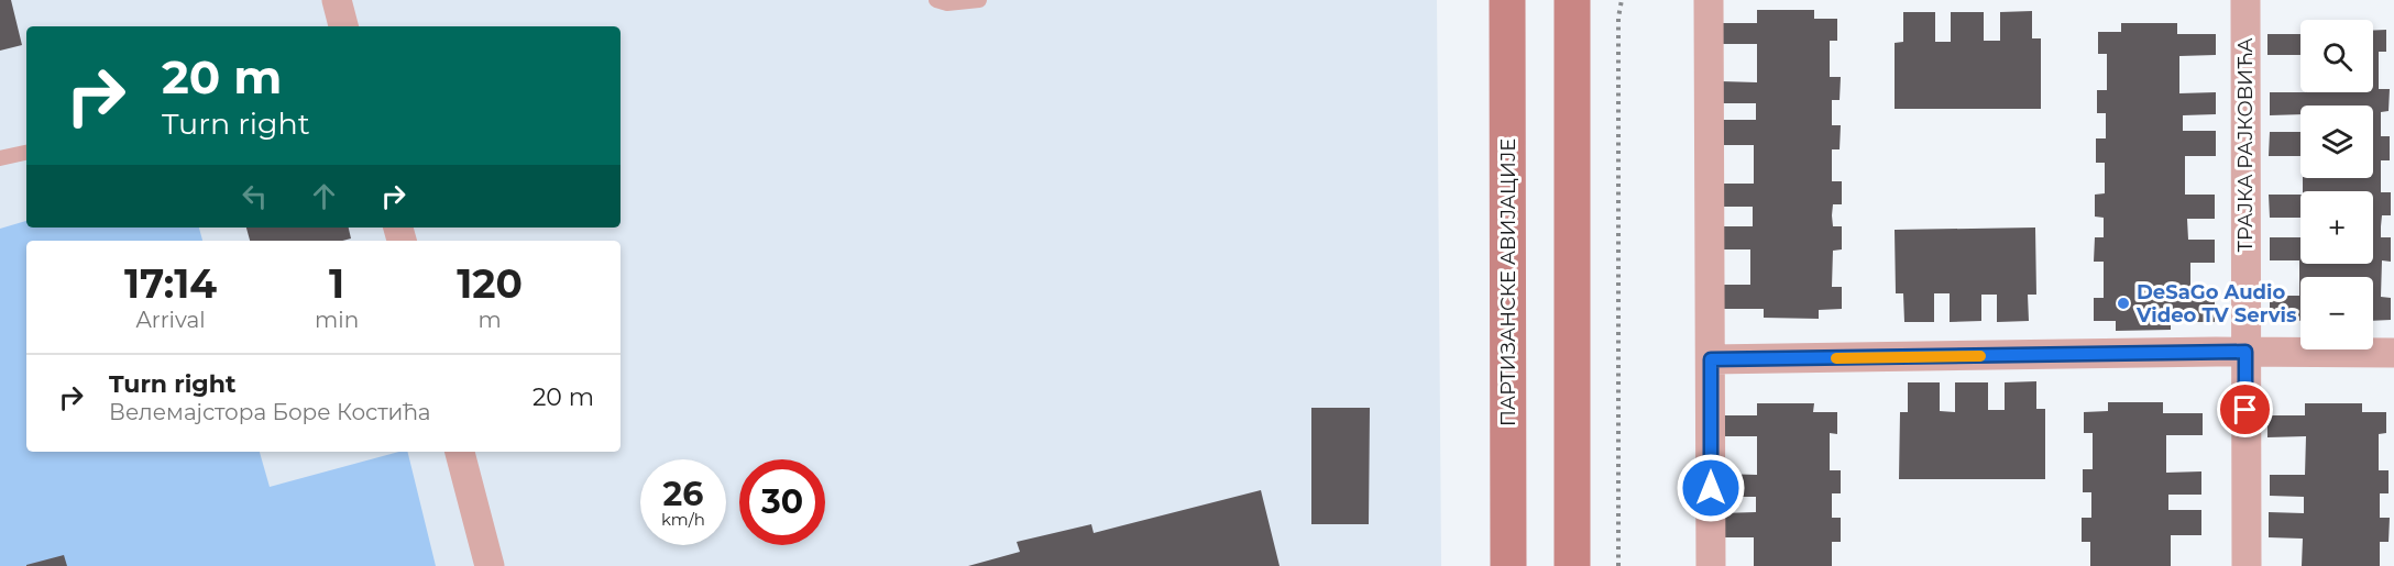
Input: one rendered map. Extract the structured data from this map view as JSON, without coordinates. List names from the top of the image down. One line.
{"streets":{"main road":["ПАРТИЗАНСКЕ АВИЈАЦИЈЕ"],"street":["ТРАЈКА РАЈКОВИЋА"]},"places":["DeSaGo Audio Video TV Servis"],"page":{"map_buttons":["+","−"],"turn":["20 m","Turn right"],"eta":["17:14","Arrival","1","min","120","m"],"list":[{"name":"Turn right","note":"Велемајстора Боре Костића","value":"20 m"}],"speed":"26 km/h","limit":"30"}}
